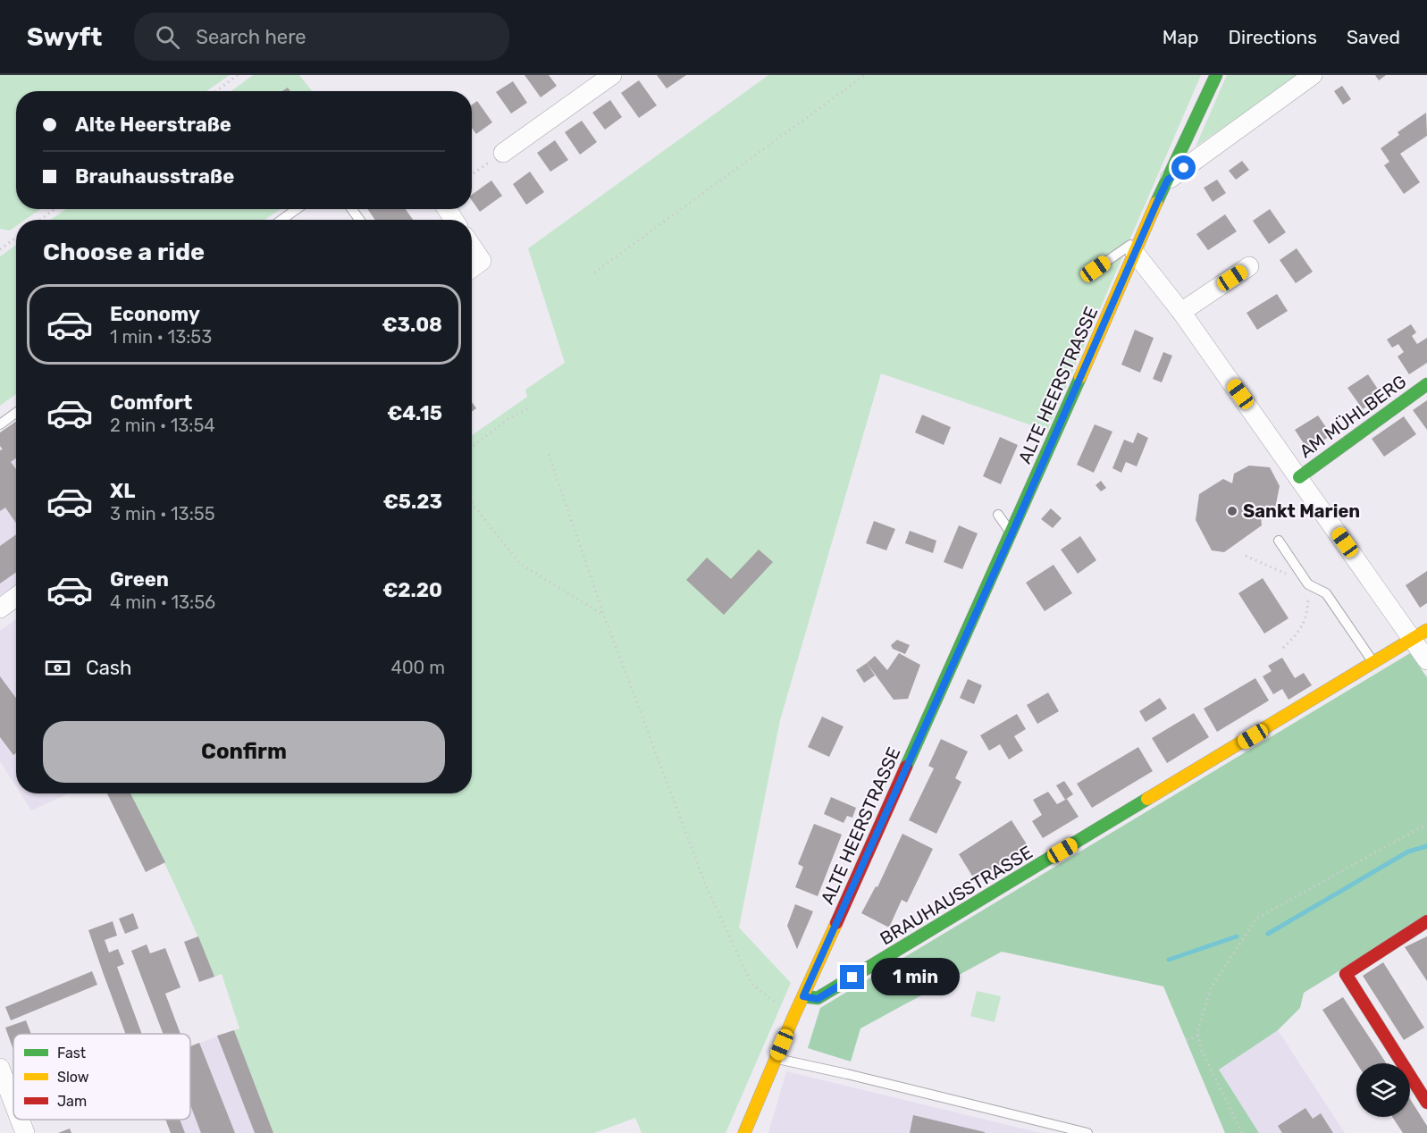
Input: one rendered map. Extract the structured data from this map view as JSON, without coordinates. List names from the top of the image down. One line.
{"streets":{"street":["ALTE HEERSTRASSE","AM MÜHLBERG","BRAUHAUSSTRASSE"]},"crossings":[["ALTE HEERSTRASSE","BRAUHAUSSTRASSE"]],"places":["Sankt Marien"],"legend":["Fast","Slow","Jam"],"page":{"header":"Swyft","search":"Search here","nav":["Map","Directions","Saved"],"banner":["Alte Heerstraße","Brauhausstraße"],"heading":"Choose a ride","list":[{"name":"Economy","note":"1 min · 13:53","value":"€3.08"},{"name":"Comfort","note":"2 min · 13:54","value":"€4.15"},{"name":"XL","note":"3 min · 13:55","value":"€5.23"},{"name":"Green","note":"4 min · 13:56","value":"€2.20"}],"pay":["Cash","400 m"],"buttons":"Confirm","bubble":"1 min"}}
